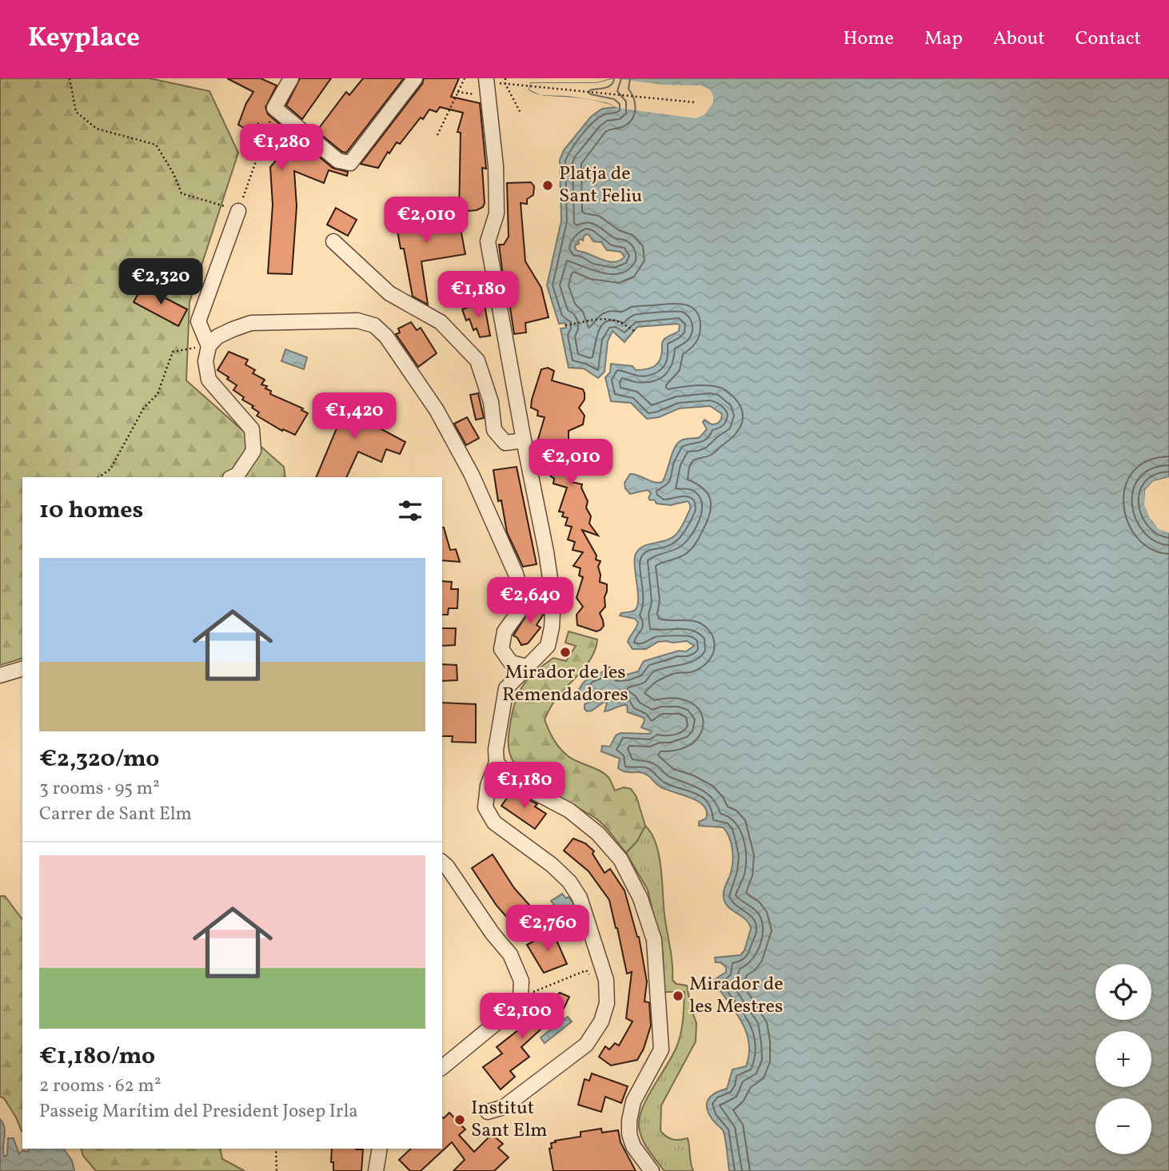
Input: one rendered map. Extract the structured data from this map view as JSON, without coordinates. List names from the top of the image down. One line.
{"places":["Platja de Sant Feliu","Mirador de les Remendadores","Mirador de les Mestres","Institut Sant Elm"],"page":{"header":"Keyplace","nav":["Home","Map","About","Contact"],"price":["€1,280","€2,010","€2,320","€1,180","€1,420","€2,010","€2,640","€1,180","€2,760","€2,100"],"heading":"10 homes","list":[{"name":"€2,320/mo","note":"3 rooms · 95 m² · Carrer de Sant Elm"},{"name":"€1,180/mo","note":"2 rooms · 62 m² · Passeig Marítim del President Josep Irla"}],"map_buttons":["+","−"]}}
